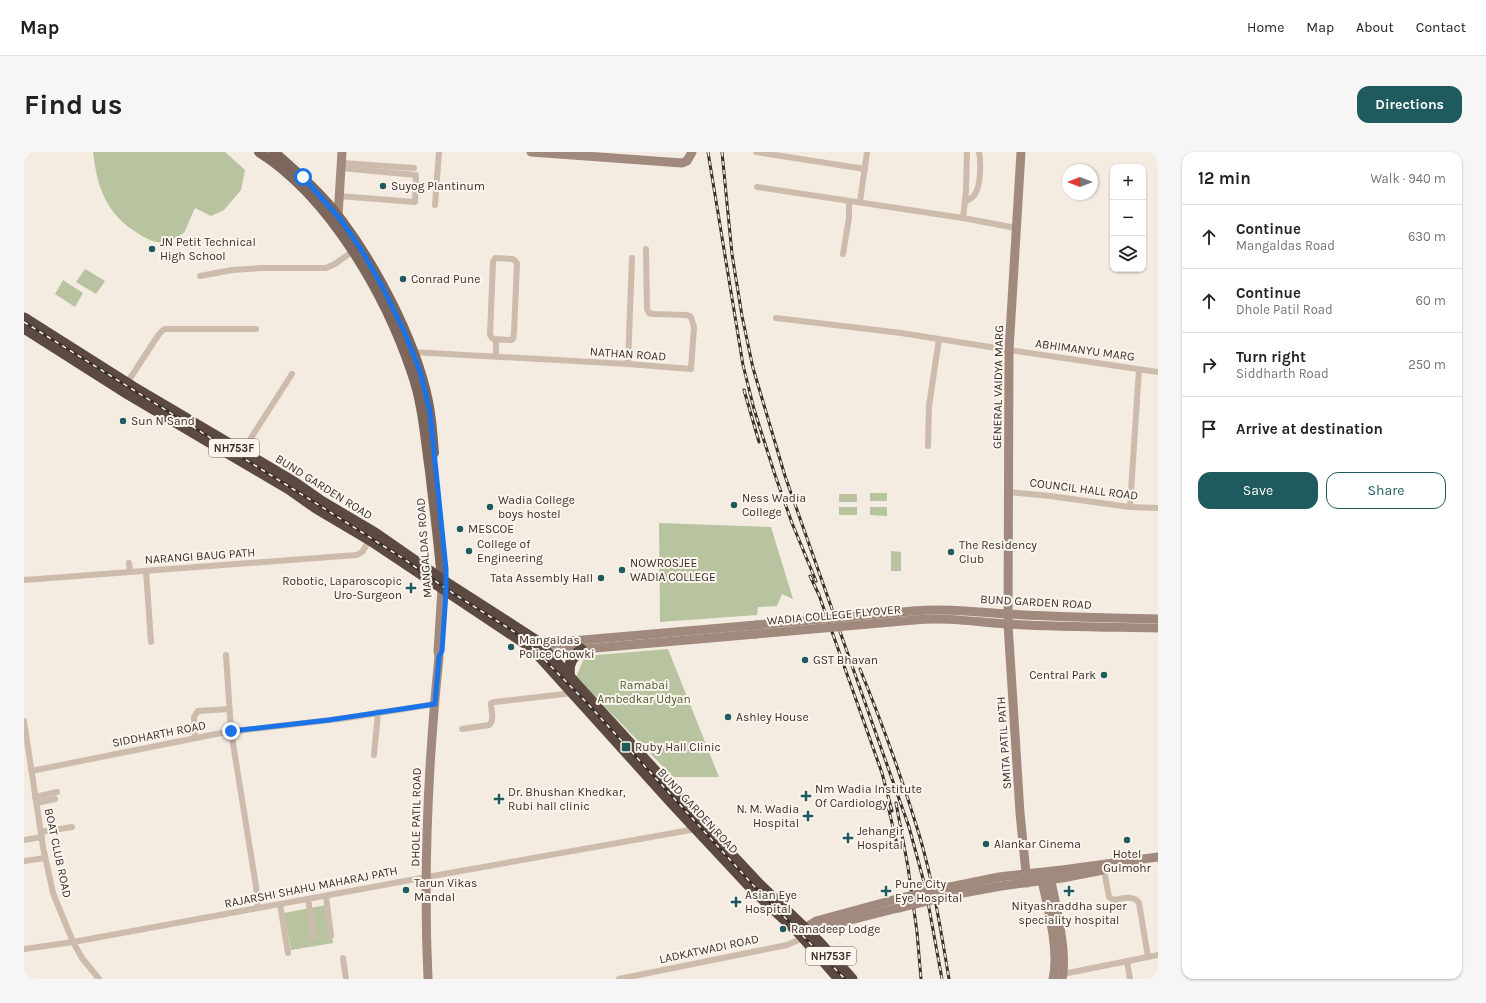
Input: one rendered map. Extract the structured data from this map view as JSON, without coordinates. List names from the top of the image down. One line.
{"streets":{"highway":["NH753F","BUND GARDEN ROAD"],"main road":["GENERAL VAIDYA MARG","MANGALDAS ROAD","WADIA COLLEGE FLYOVER","SMITA PATIL PATH","DHOLE PATIL ROAD"],"street":["ABHIMANYU MARG","NATHAN ROAD","COUNCIL HALL ROAD","NARANGI BAUG PATH","SIDDHARTH ROAD","BOAT CLUB ROAD","RAJARSHI SHAHU MAHARAJ PATH","LADKATWADI ROAD"]},"crossings":[["ABHIMANYU MARG","GENERAL VAIDYA MARG"],["NATHAN ROAD","MANGALDAS ROAD"],["GENERAL VAIDYA MARG","BUND GARDEN ROAD"],["GENERAL VAIDYA MARG","COUNCIL HALL ROAD"],["GENERAL VAIDYA MARG","SMITA PATIL PATH"],["NH753F","BUND GARDEN ROAD"],["NH753F","LADKATWADI ROAD"],["BUND GARDEN ROAD","MANGALDAS ROAD"],["BUND GARDEN ROAD","NARANGI BAUG PATH"],["BUND GARDEN ROAD","WADIA COLLEGE FLYOVER"],["BUND GARDEN ROAD","SMITA PATIL PATH"],["BUND GARDEN ROAD","RAJARSHI SHAHU MAHARAJ PATH"],["BUND GARDEN ROAD","LADKATWADI ROAD"],["MANGALDAS ROAD","DHOLE PATIL ROAD"],["SIDDHARTH ROAD","DHOLE PATIL ROAD"],["SIDDHARTH ROAD","BOAT CLUB ROAD"],["DHOLE PATIL ROAD","RAJARSHI SHAHU MAHARAJ PATH"],["BOAT CLUB ROAD","RAJARSHI SHAHU MAHARAJ PATH"]],"parks":["Ramabai Ambedkar Udyan"],"places":{"other":["Suyog Plantinum","JN Petit Technical High School","Conrad Pune","Sun N Sand","Ness Wadia College","Wadia College boys hostel","MESCOE","College of Engineering","The Residency Club","NOWROSJEE WADIA COLLEGE","Tata Assembly Hall","Mangaldas Police Chowki","GST Bhavan","Central Park","Ashley House","Hotel Gulmohr","Alankar Cinema","Tarun Vikas Mandal","Ranadeep Lodge"],"health":["Robotic, Laparoscopic Uro-Surgeon","Nm Wadia Institute Of Cardiology","Dr. Bhushan Khedkar, Rubi hall clinic","N. M. Wadia Hospital","Jehangir Hospital","Pune City Eye Hospital","Nityashraddha super speciality hospital","Asian Eye Hospital"],"transit":["Ruby Hall Clinic"]},"north":"left","page":{"header":"Map","nav":["Home","Map","About","Contact"],"buttons":["Directions",["Save","Share"]],"title":"Find us","heading":["12 min","Walk · 940 m"],"map_buttons":["+","−"],"list":[["Continue","Mangaldas Road","630 m"],["Continue","Dhole Patil Road","60 m"],["Turn right","Siddharth Road","250 m"],"Arrive at destination"]}}
